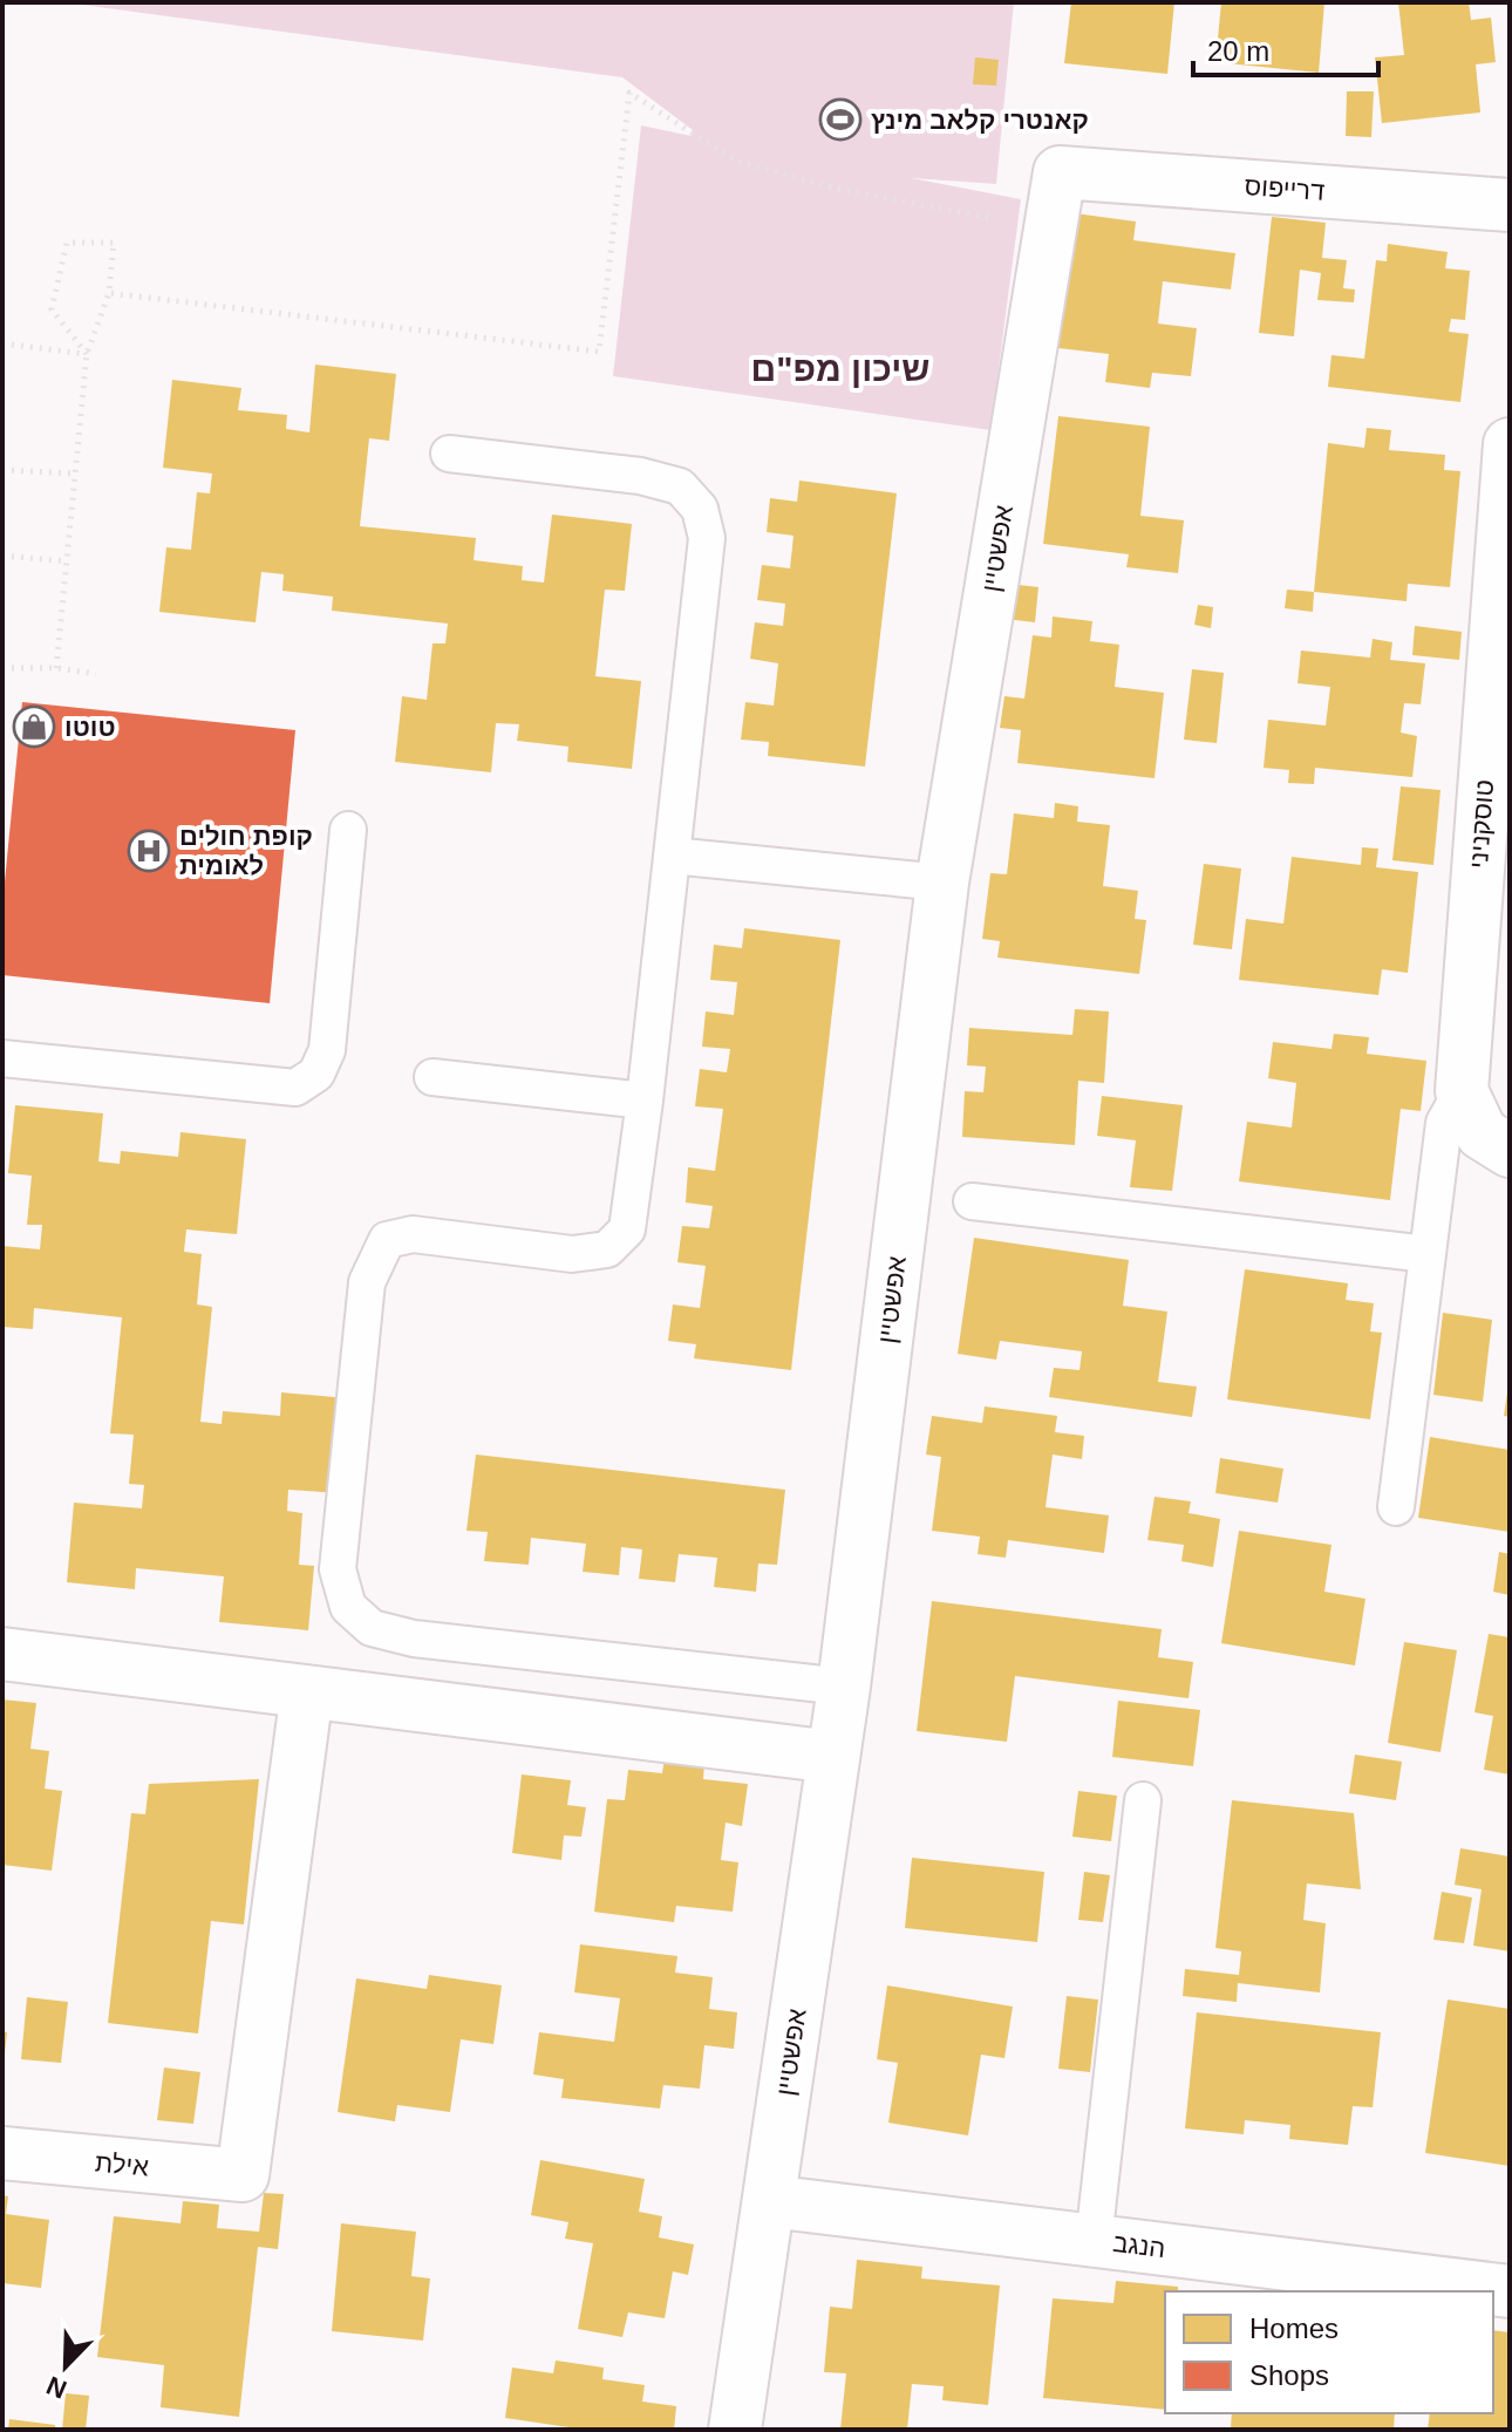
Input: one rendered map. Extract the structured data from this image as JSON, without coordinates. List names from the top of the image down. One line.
{"streets":{"street":["דרייפוס","אפשטיין","טוסקניני","אילת","הנגב"]},"crossings":[["דרייפוס","אפשטיין"],["אפשטיין","הנגב"]],"districts":["שיכון מפ\"ם"],"places":{"sports":["קאנטרי קלאב מינץ"],"shop":["טוטו"],"hospital":["קופת חולים לאומית"]},"legend":["Homes","Shops"],"scale_bar":"20 m","north":"bottom left"}
